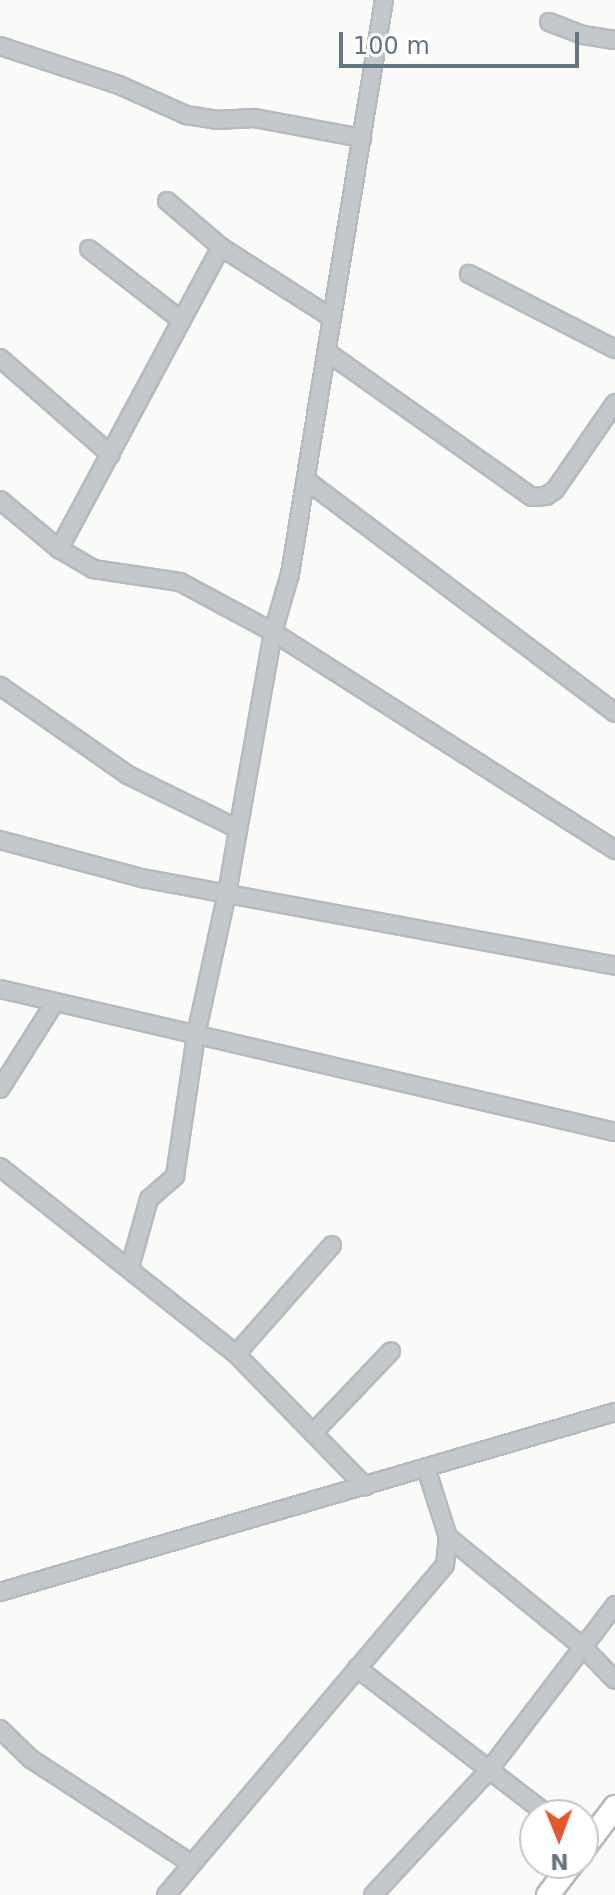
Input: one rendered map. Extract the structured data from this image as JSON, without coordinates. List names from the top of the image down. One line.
{"scale_bar":"100 m","north":"bottom"}
